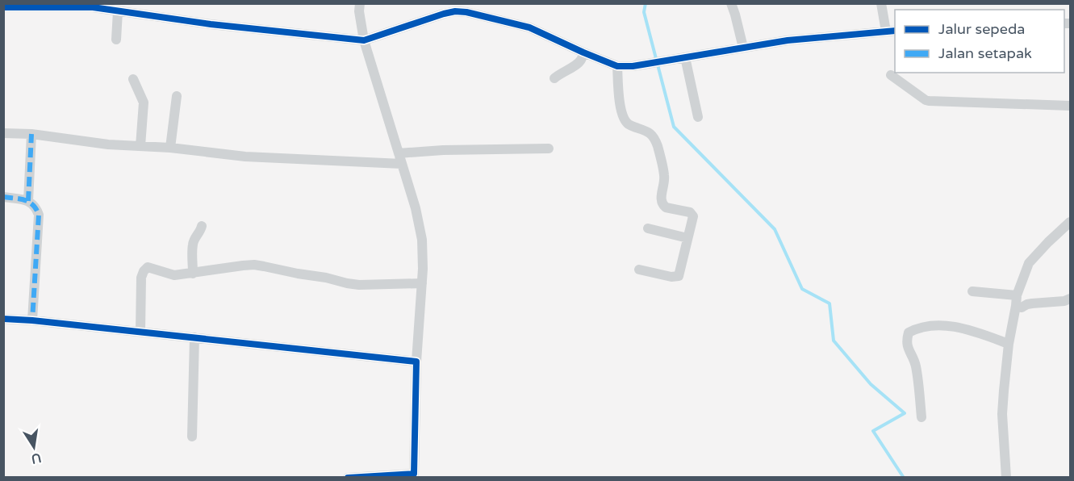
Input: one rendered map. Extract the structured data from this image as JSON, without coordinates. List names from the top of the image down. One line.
{"legend":["Jalur sepeda","Jalan setapak"],"north":"bottom"}
